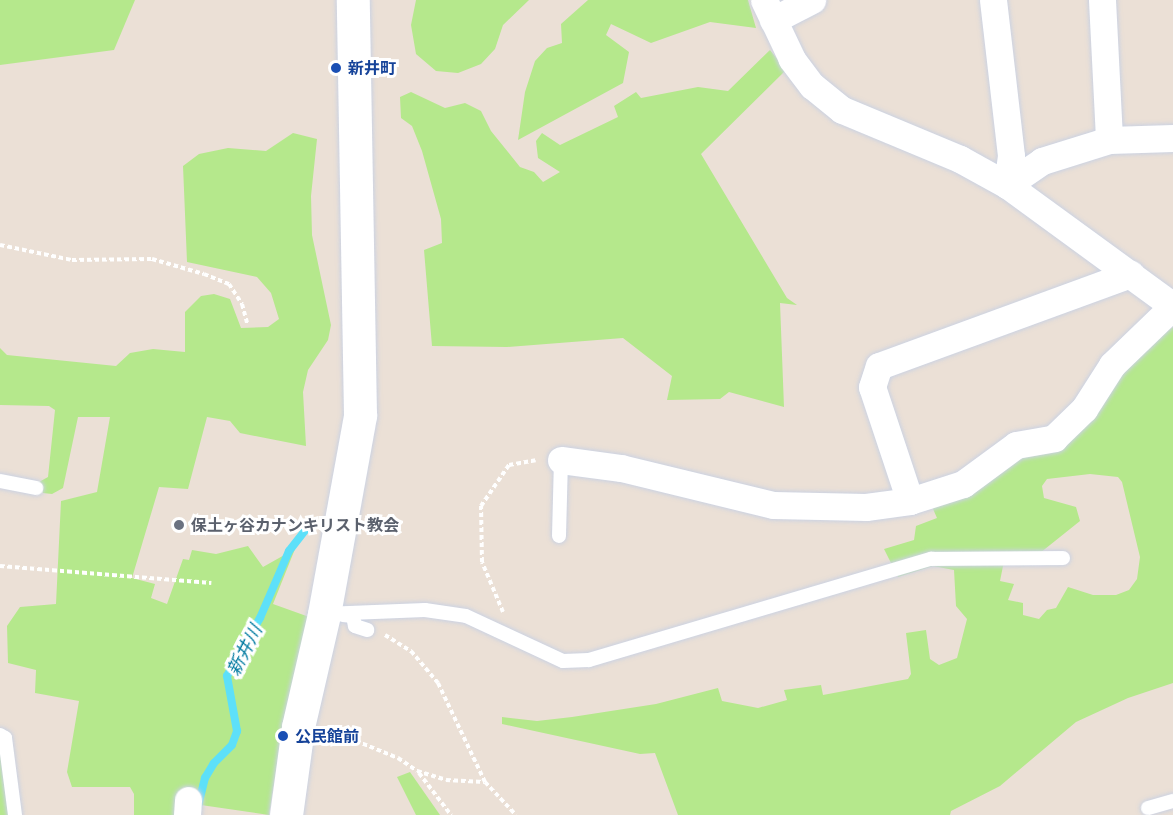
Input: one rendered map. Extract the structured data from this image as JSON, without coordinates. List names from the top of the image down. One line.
{"water":["新井川"],"places":["新井町","保土ヶ谷カナンキリスト教会","公民館前"]}
